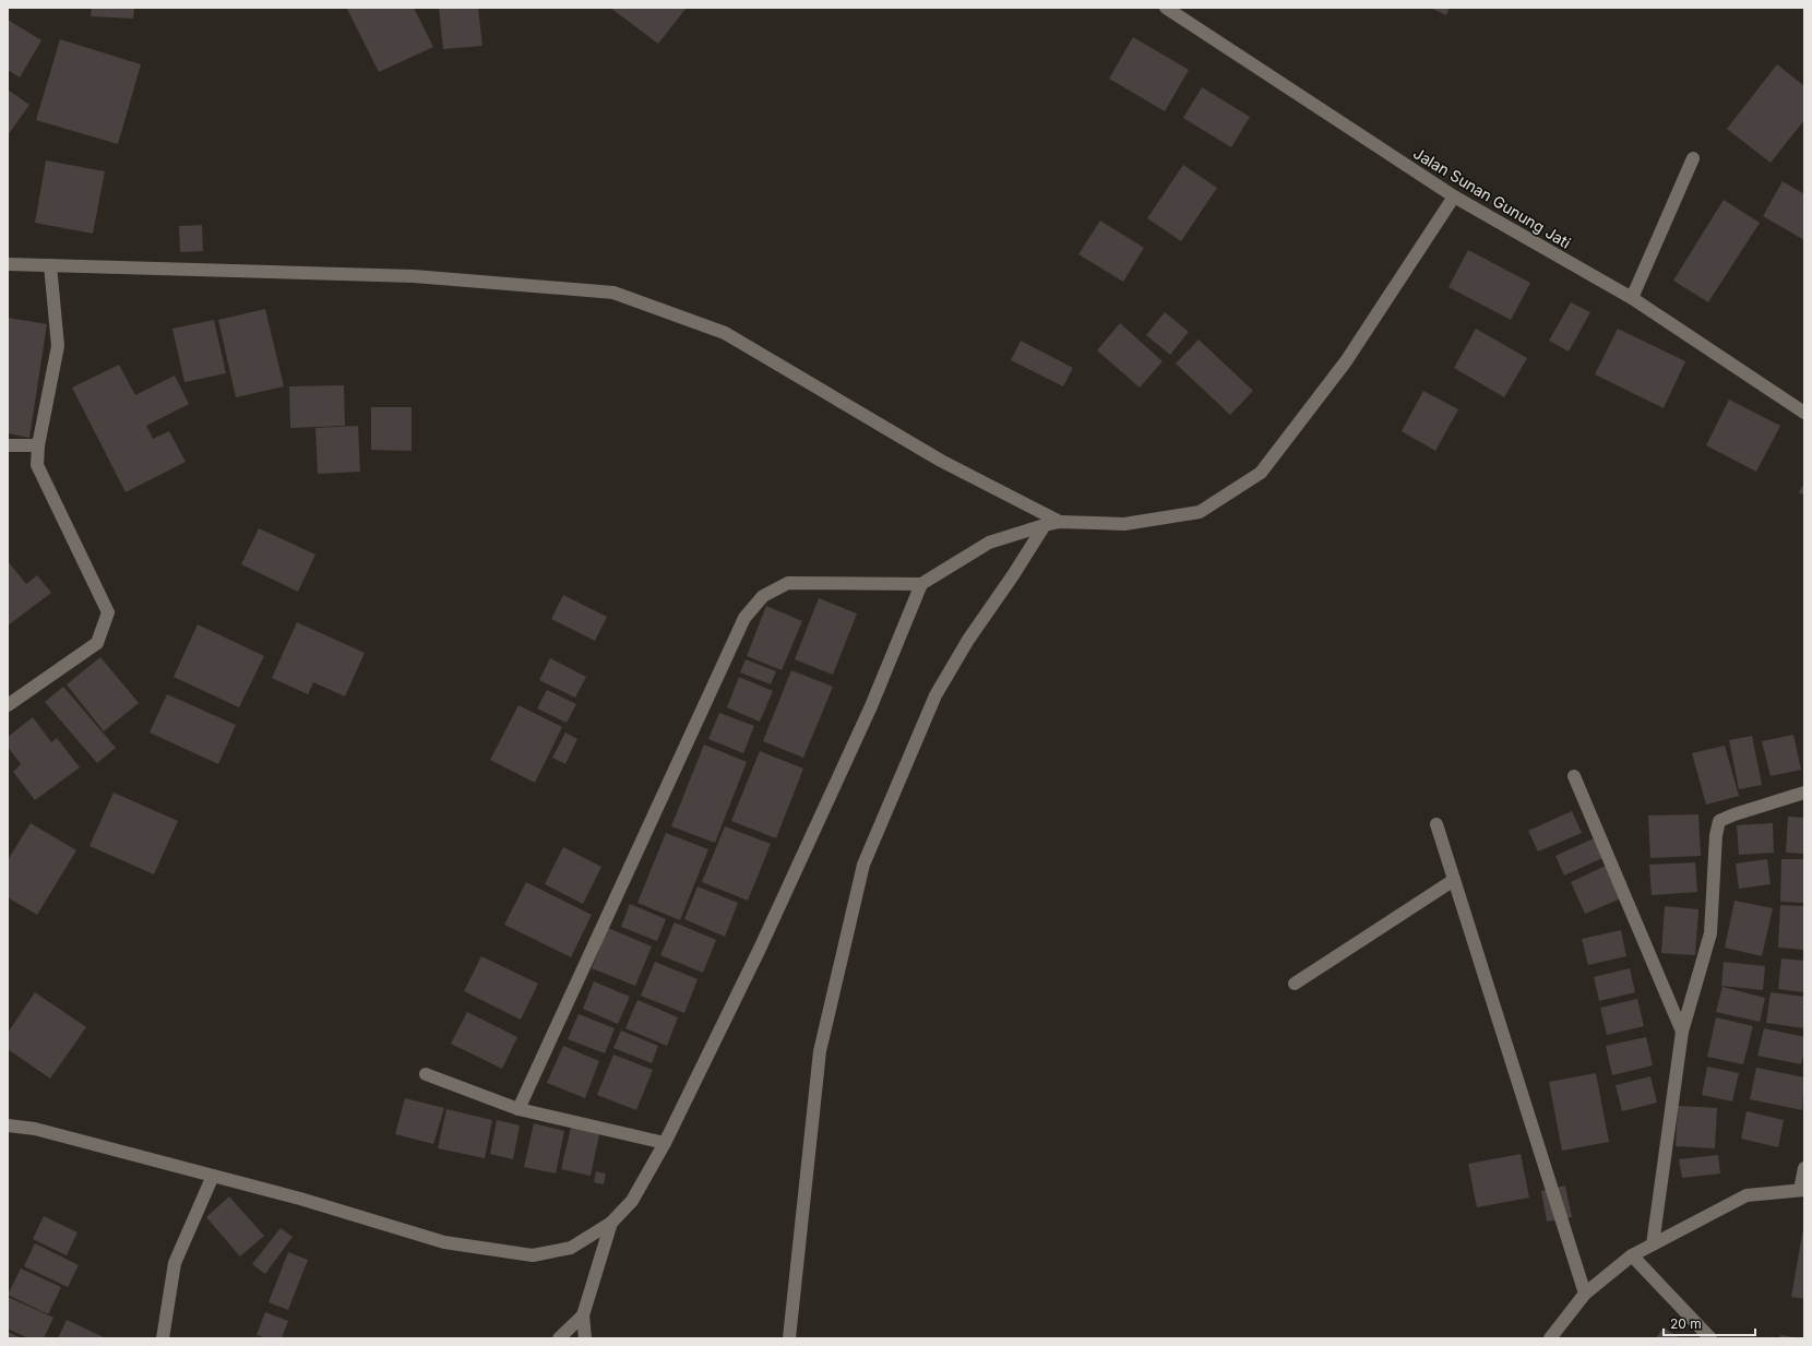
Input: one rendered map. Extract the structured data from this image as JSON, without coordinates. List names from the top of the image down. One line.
{"streets":{"street":["Jalan Sunan Gunung Jati"]},"scale_bar":"20 m"}
